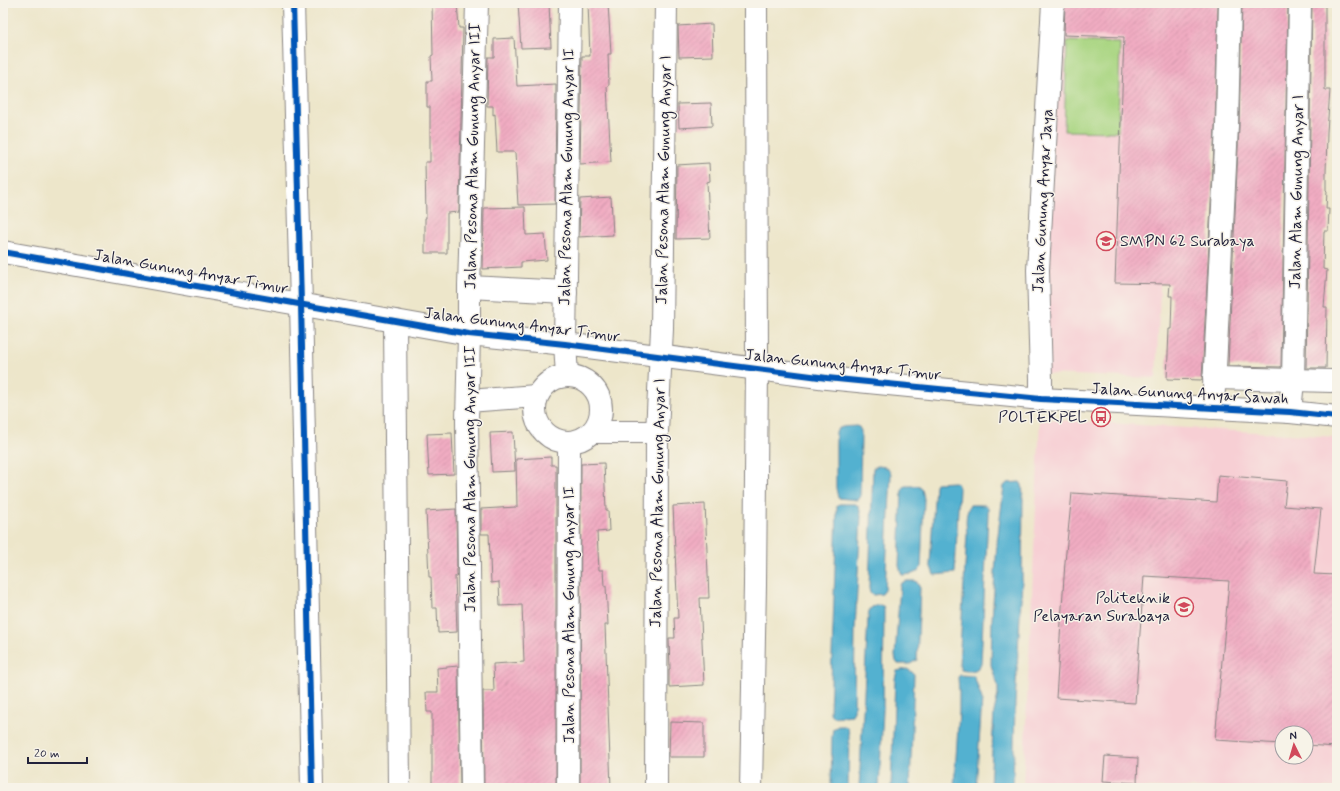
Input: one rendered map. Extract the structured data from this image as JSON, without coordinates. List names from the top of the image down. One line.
{"streets":{"street":["Jalan Pesona Alam Gunung Anyar III","Jalan Pesona Alam Gunung Anyar II","Jalan Pesona Alam Gunung Anyar I","Jalan Alam Gunung Anyar I","Jalan Gunung Anyar Jaya","Jalan Gunung Anyar Timur","Jalan Gunung Anyar Sawah"]},"crossings":[["Jalan Pesona Alam Gunung Anyar III","Jalan Gunung Anyar Timur"],["Jalan Pesona Alam Gunung Anyar II","Jalan Gunung Anyar Timur"],["Jalan Pesona Alam Gunung Anyar I","Jalan Gunung Anyar Timur"],["Jalan Alam Gunung Anyar I","Jalan Gunung Anyar Sawah"],["Jalan Gunung Anyar Jaya","Jalan Gunung Anyar Timur"],["Jalan Gunung Anyar Jaya","Jalan Gunung Anyar Sawah"],["Jalan Gunung Anyar Timur","Jalan Gunung Anyar Sawah"]],"places":{"school or university":["SMPN 62 Surabaya","Politeknik Pelayaran Surabaya"],"bus stop":["POLTEKPEL"]},"scale_bar":"20 m","north":"top"}
